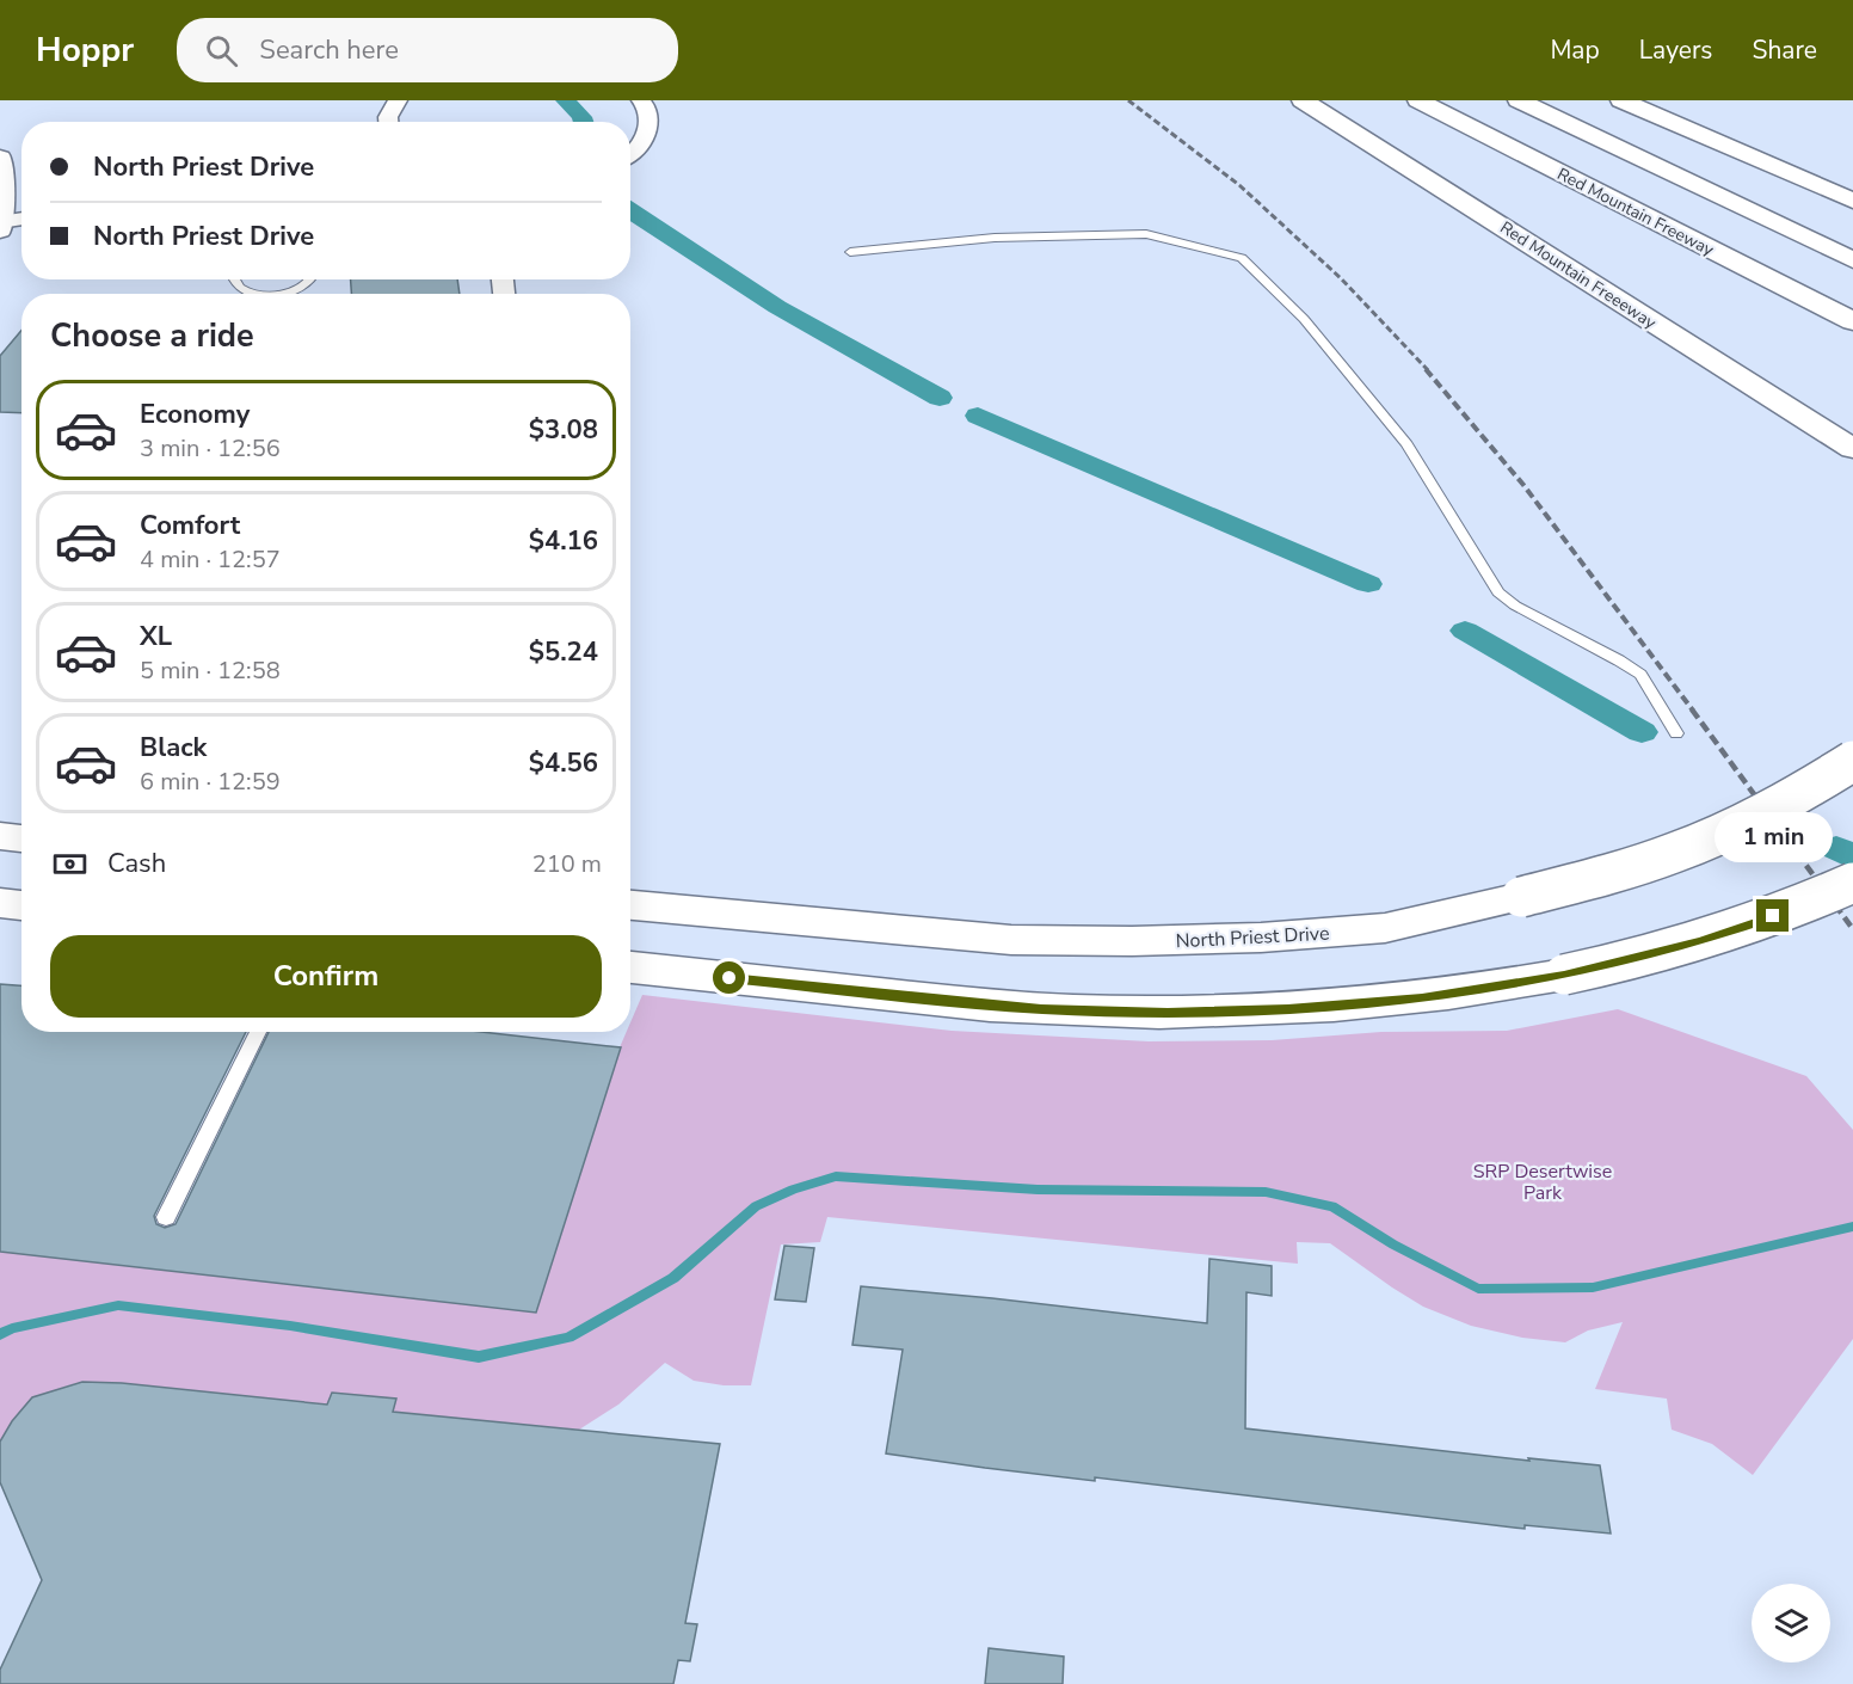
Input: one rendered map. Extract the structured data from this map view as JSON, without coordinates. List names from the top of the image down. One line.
{"streets":{"main road":["Red Mountain Freeway","Red Mountain Freeeway","North Priest Drive"]},"parks":["SRP Desertwise Park"],"page":{"header":"Hoppr","search":"Search here","nav":["Map","Layers","Share"],"banner":["North Priest Drive","North Priest Drive"],"heading":"Choose a ride","list":[{"name":"Economy","note":"3 min · 12:56","value":"$3.08"},{"name":"Comfort","note":"4 min · 12:57","value":"$4.16"},{"name":"XL","note":"5 min · 12:58","value":"$5.24"},{"name":"Black","note":"6 min · 12:59","value":"$4.56"}],"bubble":"1 min","pay":["Cash","210 m"],"buttons":"Confirm"}}
